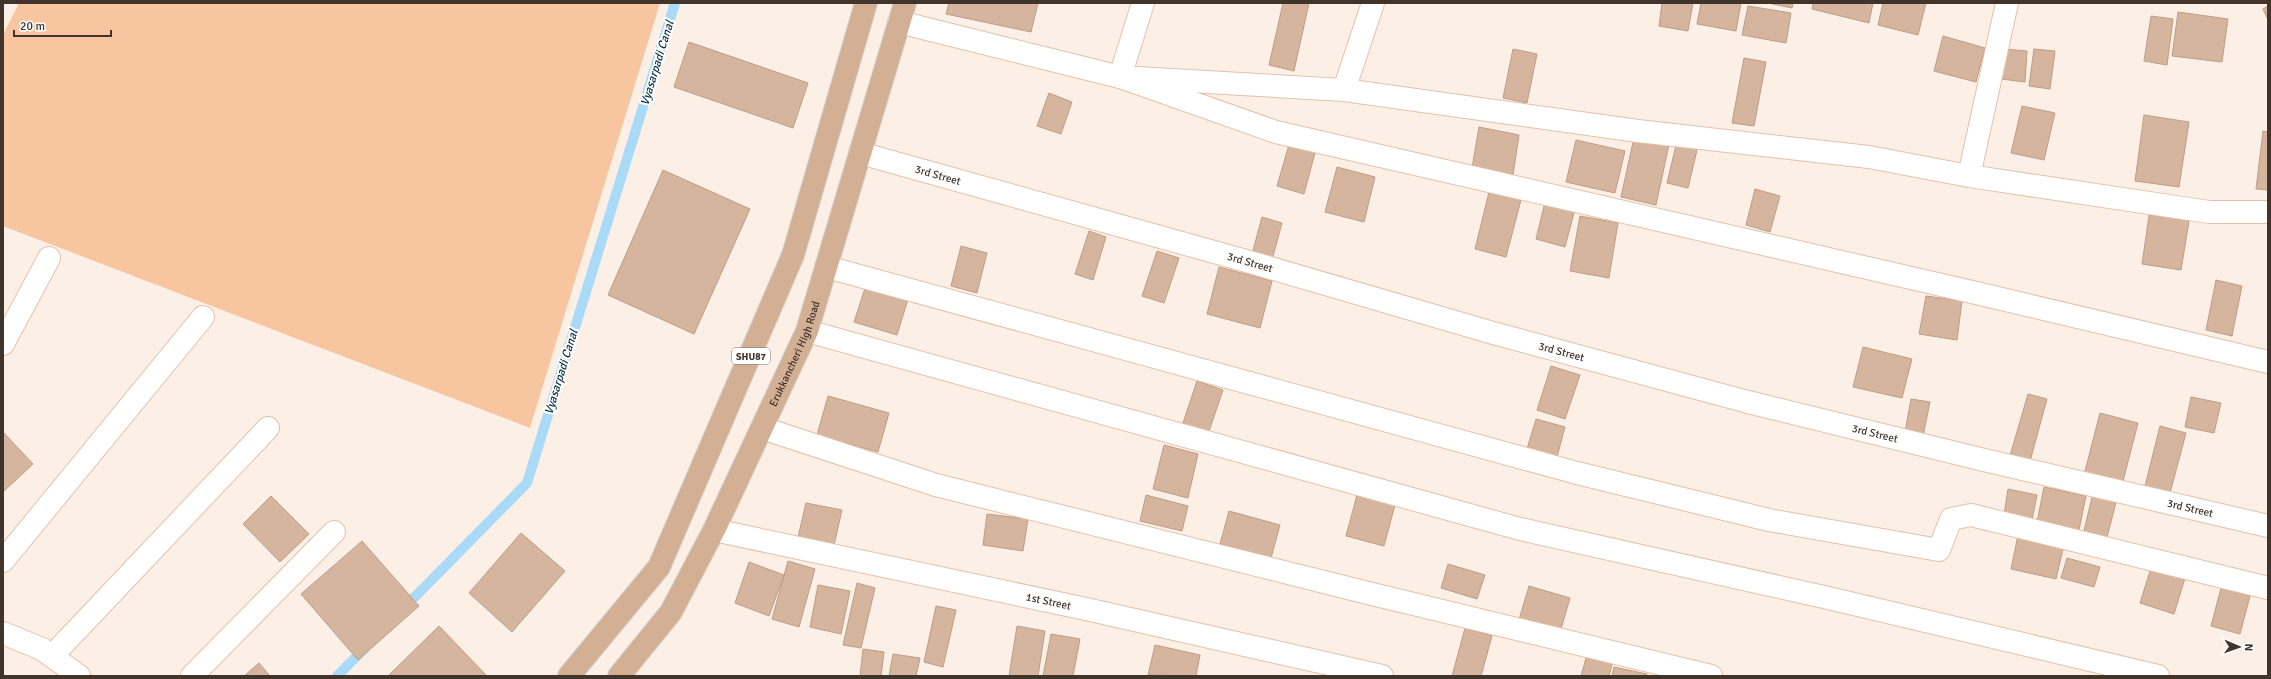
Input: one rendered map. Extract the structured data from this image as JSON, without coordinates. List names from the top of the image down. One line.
{"streets":{"main road":["Erukkancheri High Road","SHU87"],"street":["3rd Street","1st Street"]},"crossings":[["3rd Street","Erukkancheri High Road"],["Erukkancheri High Road","1st Street"]],"water":["Vyasarpadi Canal"],"scale_bar":"20 m","north":"right"}
